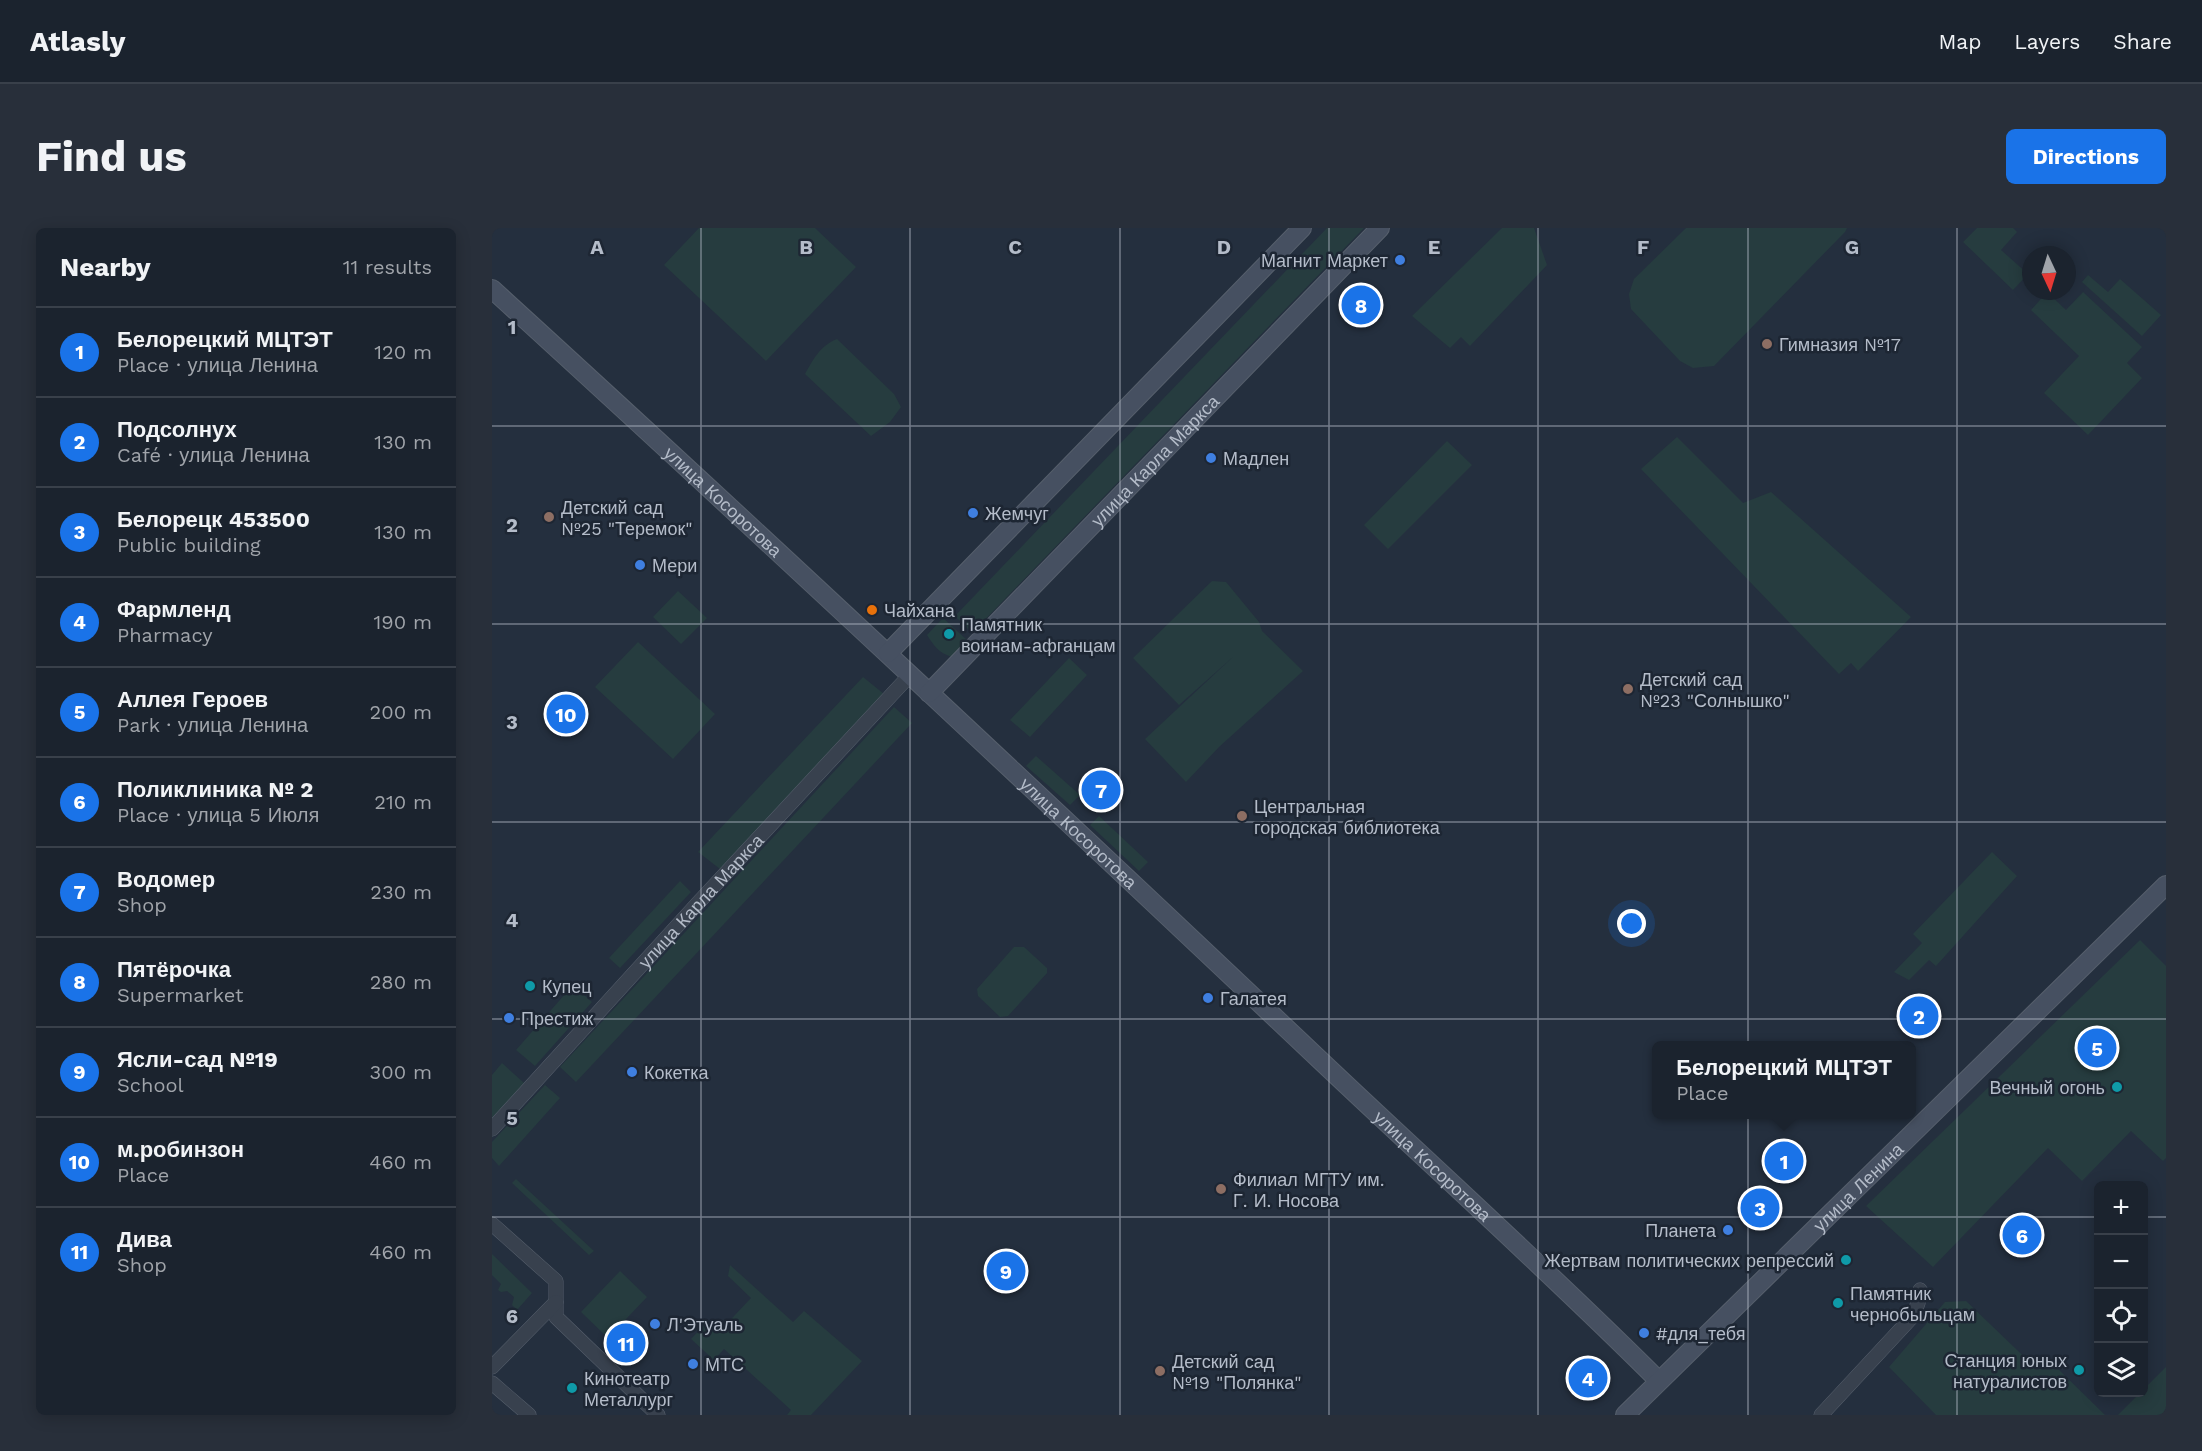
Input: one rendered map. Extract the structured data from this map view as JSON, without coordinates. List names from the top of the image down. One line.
{"streets":{"street":["улица Карла Маркса","улица Косоротова","улица Ленина"]},"crossings":[["улица Карла Маркса","улица Косоротова"],["улица Косоротова","улица Ленина"]],"places":["Магнит Маркет","Гимназия №17","Мадлен","Жемчуг","Детский сад №25 \"Теремок\"","Мери","Чайхана","Памятник воинам-афганцам","Детский сад №23 \"Солнышко\"","Центральная городская библиотека","Купец","Галатея","Престиж","Кокетка","Вечный огонь","Филиал МГТУ им. Г. И. Носова","Планета","Жертвам политических репрессий","Памятник чернобыльцам","Л'Этуаль","#для_тебя","МТС","Станция юных натуралистов","Детский сад №19 \"Полянка\"","Кинотеатр Металлург"],"north":"bottom","page":{"header":"Atlasly","nav":["Map","Layers","Share"],"buttons":"Directions","title":"Find us","heading":["Nearby","11 results"],"pins":["8","10","7","2","5","1","3","6","9","11","4"],"list":[{"mark":"1","name":"Белорецкий МЦТЭТ","note":"Place · улица Ленина","value":"120 m"},{"mark":"2","name":"Подсолнух","note":"Café · улица Ленина","value":"130 m"},{"mark":"3","name":"Белорецк 453500","note":"Public building","value":"130 m"},{"mark":"4","name":"Фармленд","note":"Pharmacy","value":"190 m"},{"mark":"5","name":"Аллея Героев","note":"Park · улица Ленина","value":"200 m"},{"mark":"6","name":"Поликлиника № 2","note":"Place · улица 5 Июля","value":"210 m"},{"mark":"7","name":"Водомер","note":"Shop","value":"230 m"},{"mark":"8","name":"Пятёрочка","note":"Supermarket","value":"280 m"},{"mark":"9","name":"Ясли-сад №19","note":"School","value":"300 m"},{"mark":"10","name":"м.робинзон","note":"Place","value":"460 m"},{"mark":"11","name":"Дива","note":"Shop","value":"460 m"}],"popup":["Белорецкий МЦТЭТ","Place"],"map_buttons":["+","−"]},"grid":{"columns":["A","B","C","D","E","F","G"],"rows":["1","2","3","4","5","6"]}}
